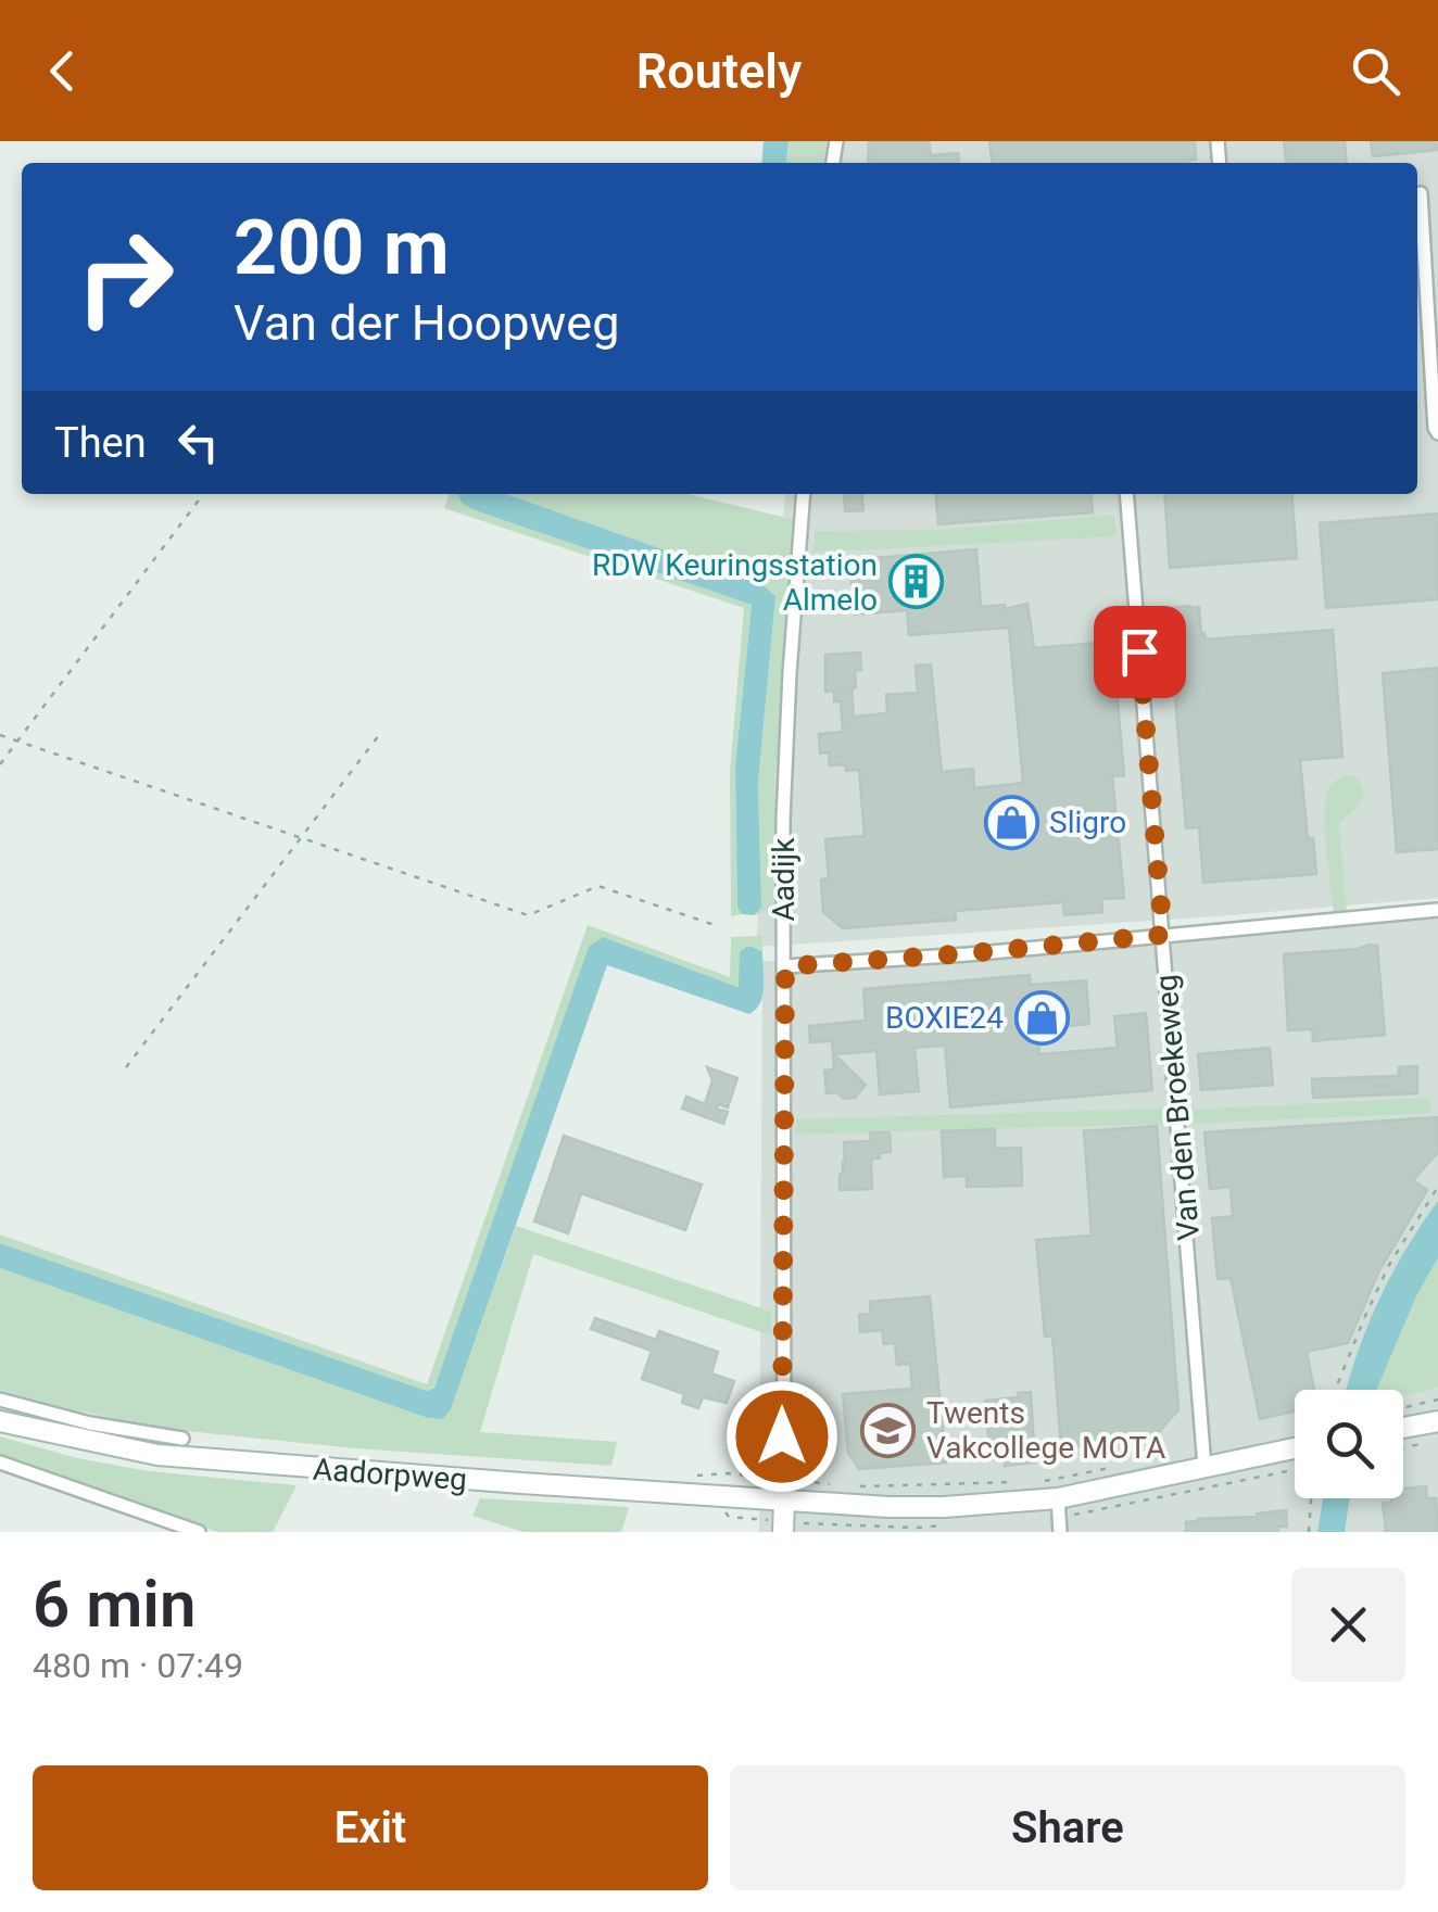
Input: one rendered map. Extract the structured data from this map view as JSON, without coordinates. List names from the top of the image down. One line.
{"streets":{"main road":["Aadijk","Aadorpweg"],"street":["Van den Broekeweg"]},"crossings":[["Aadijk","Aadorpweg"],["Van den Broekeweg","Aadorpweg"]],"places":{"building":["RDW Keuringsstation Almelo"],"shop":["Sligro","BOXIE24"],"school or university":["Twents Vakcollege MOTA"]},"page":{"header":"Routely","turn":["200 m","Van der Hoopweg"],"then":"Then","heading":["6 min","480 m · 07:49"],"buttons":["Exit","Share"]}}
